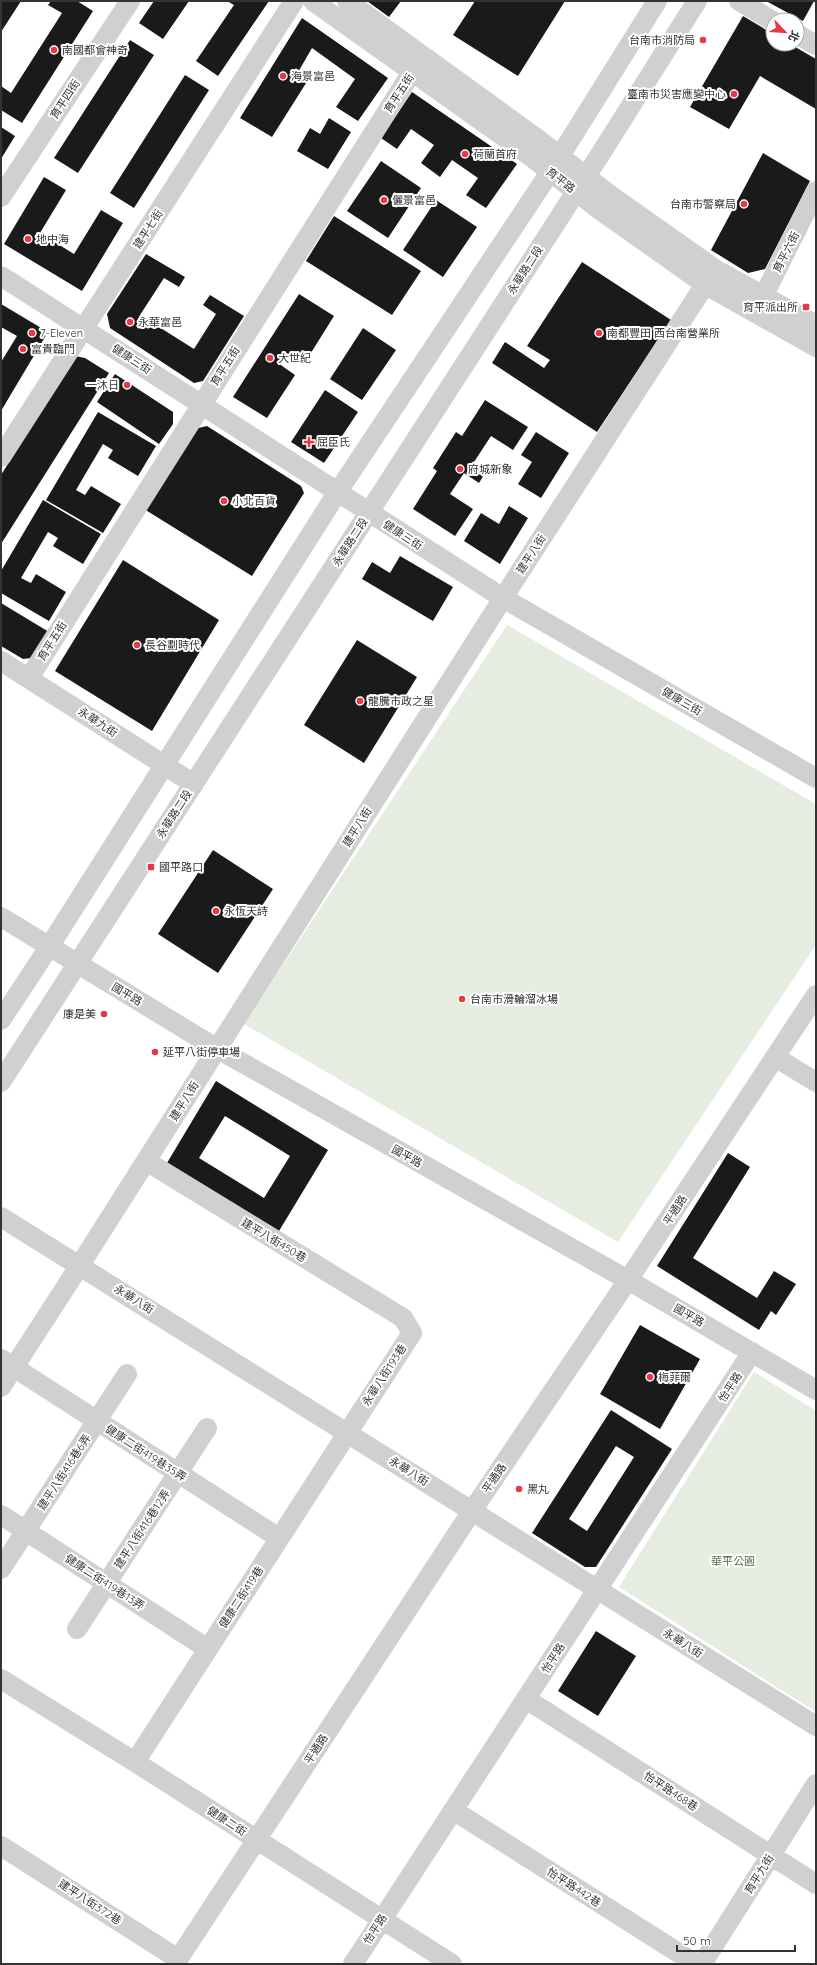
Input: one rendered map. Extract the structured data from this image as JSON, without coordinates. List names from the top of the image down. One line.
{"streets":{"street":["育平五街","育平四街","育平路","建平七街","育平六街","永華路二段","健康三街","建平八街","永華九街","國平路","平通路","建平八街450巷","永華八街","永華八街193巷","怡平路","健康二街419巷35弄","建平八街416巷6弄","建平八街416巷12弄","健康二街419巷13弄","健康二街419巷","怡平路468巷","健康二街","育平九街","怡平路442巷","建平八街372巷"]},"crossings":[["育平五街","育平路"],["育平五街","健康三街"],["育平五街","永華九街"],["育平路","育平六街"],["育平路","永華路二段"],["育平路","建平八街"],["建平七街","健康三街"],["永華路二段","健康三街"],["永華路二段","永華九街"],["永華路二段","國平路"],["健康三街","建平八街"],["建平八街","國平路"],["建平八街","建平八街450巷"],["建平八街","永華八街"],["建平八街","健康二街419巷35弄"],["國平路","平通路"],["國平路","怡平路"],["平通路","永華八街"],["平通路","健康二街"],["平通路","建平八街372巷"],["建平八街450巷","永華八街193巷"],["永華八街","永華八街193巷"],["永華八街","怡平路"],["永華八街","健康二街419巷"],["永華八街193巷","健康二街419巷"],["怡平路","怡平路468巷"],["怡平路","健康二街"],["怡平路","怡平路442巷"],["健康二街419巷35弄","建平八街416巷6弄"],["健康二街419巷35弄","建平八街416巷12弄"],["健康二街419巷35弄","健康二街419巷"],["建平八街416巷6弄","健康二街419巷13弄"],["建平八街416巷12弄","健康二街419巷13弄"],["健康二街419巷13弄","健康二街419巷"],["健康二街419巷","健康二街"],["怡平路468巷","育平九街"]],"parks":["華平公園"],"places":{"other":["台南市消防局","南國都會神奇","海景富邑","臺南市災害應變中心","荷蘭首府","儷景富邑","台南市警察局","地中海","永華富邑","7-Eleven","南都豐田 西台南營業所","富貴臨門","大世紀","一沐日","府城新象","小北百貨","長谷劃時代","龍騰市政之星","永恆天詩","台南市滑輪溜冰場","康是美","延平八街停車場","梅菲爾","黑丸"],"transit":["育平派出所","國平路口"],"health":["屈臣氏"]},"scale_bar":"50 m","north":"bottom right"}
